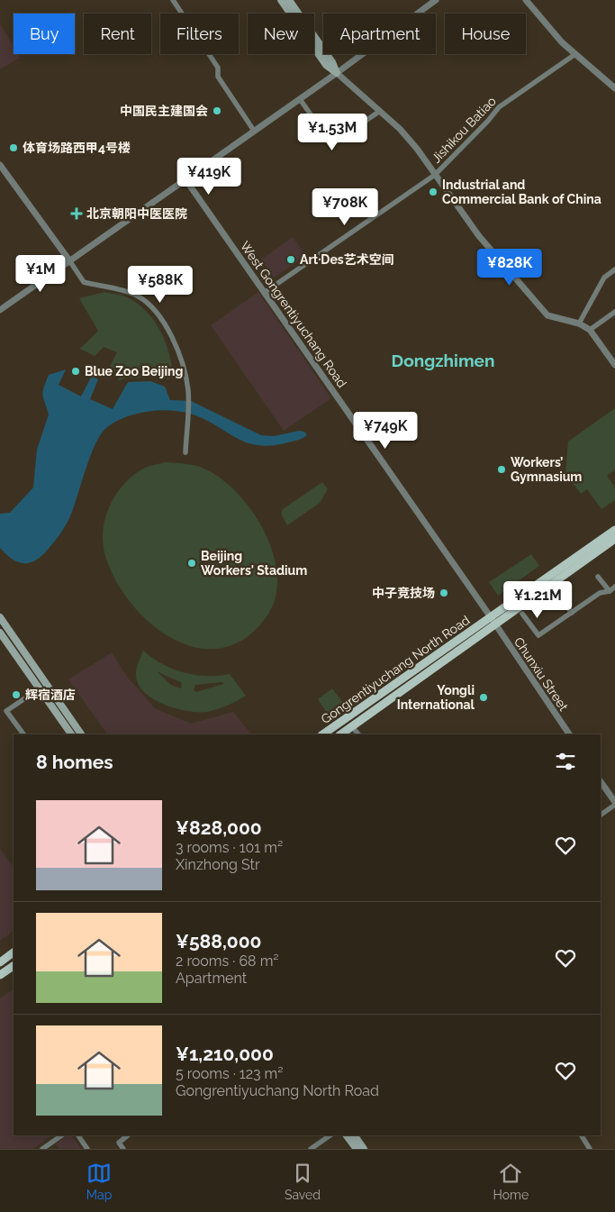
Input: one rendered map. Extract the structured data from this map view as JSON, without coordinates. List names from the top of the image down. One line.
{"streets":{"main road":["Gongrentiyuchang North Road"],"street":["Jishikou Batiao","West Gongrentiyuchang Road","Chunxiu Street"]},"crossings":[["Jishikou Batiao","West Gongrentiyuchang Road"],["West Gongrentiyuchang Road","Gongrentiyuchang North Road"],["West Gongrentiyuchang Road","Chunxiu Street"],["Gongrentiyuchang North Road","Chunxiu Street"]],"districts":["Dongzhimen"],"places":{"other":["中国民主建国会","体育场路西甲4号楼","Industrial and Commercial Bank of China","Art·Des艺术空间","Blue Zoo Beijing","Workers’ Gymnasium","Beijing Workers' Stadium","中子竞技场","辉宿酒店","Yongli International"],"health":["北京朝阳中医医院"]},"page":{"chip":["Buy","Rent","Filters","New","Apartment","House"],"price":["¥1.53M","¥419K","¥708K","¥828K","¥1M","¥588K","¥749K","¥1.21M"],"heading":"8 homes","list":[{"name":"¥828,000","note":"3 rooms · 101 m² · Xinzhong Str"},{"name":"¥588,000","note":"2 rooms · 68 m² · Apartment"},{"name":"¥1,210,000","note":"5 rooms · 123 m² · Gongrentiyuchang North Road"}],"tabs":["Map","Saved","Home"]}}
